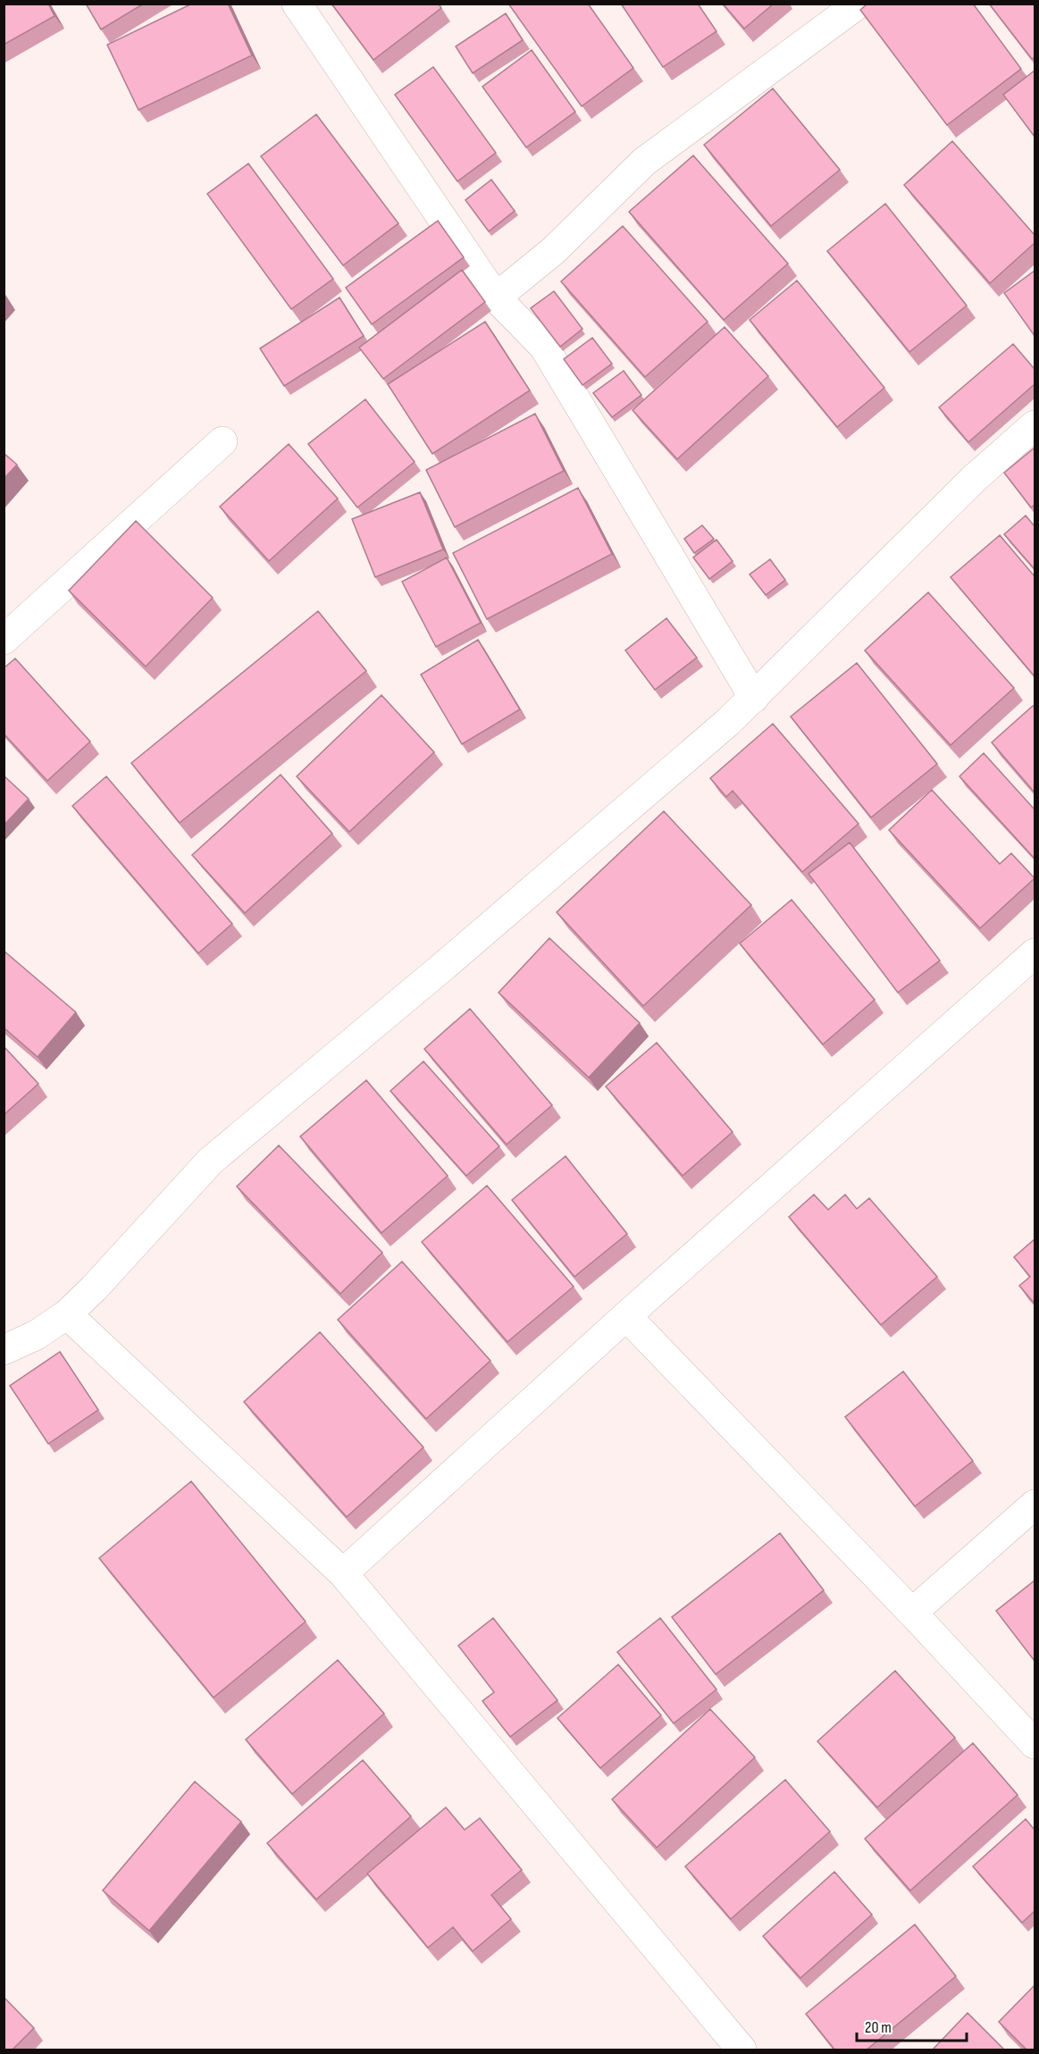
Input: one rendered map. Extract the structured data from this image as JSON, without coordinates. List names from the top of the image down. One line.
{"scale_bar":"20 m"}
